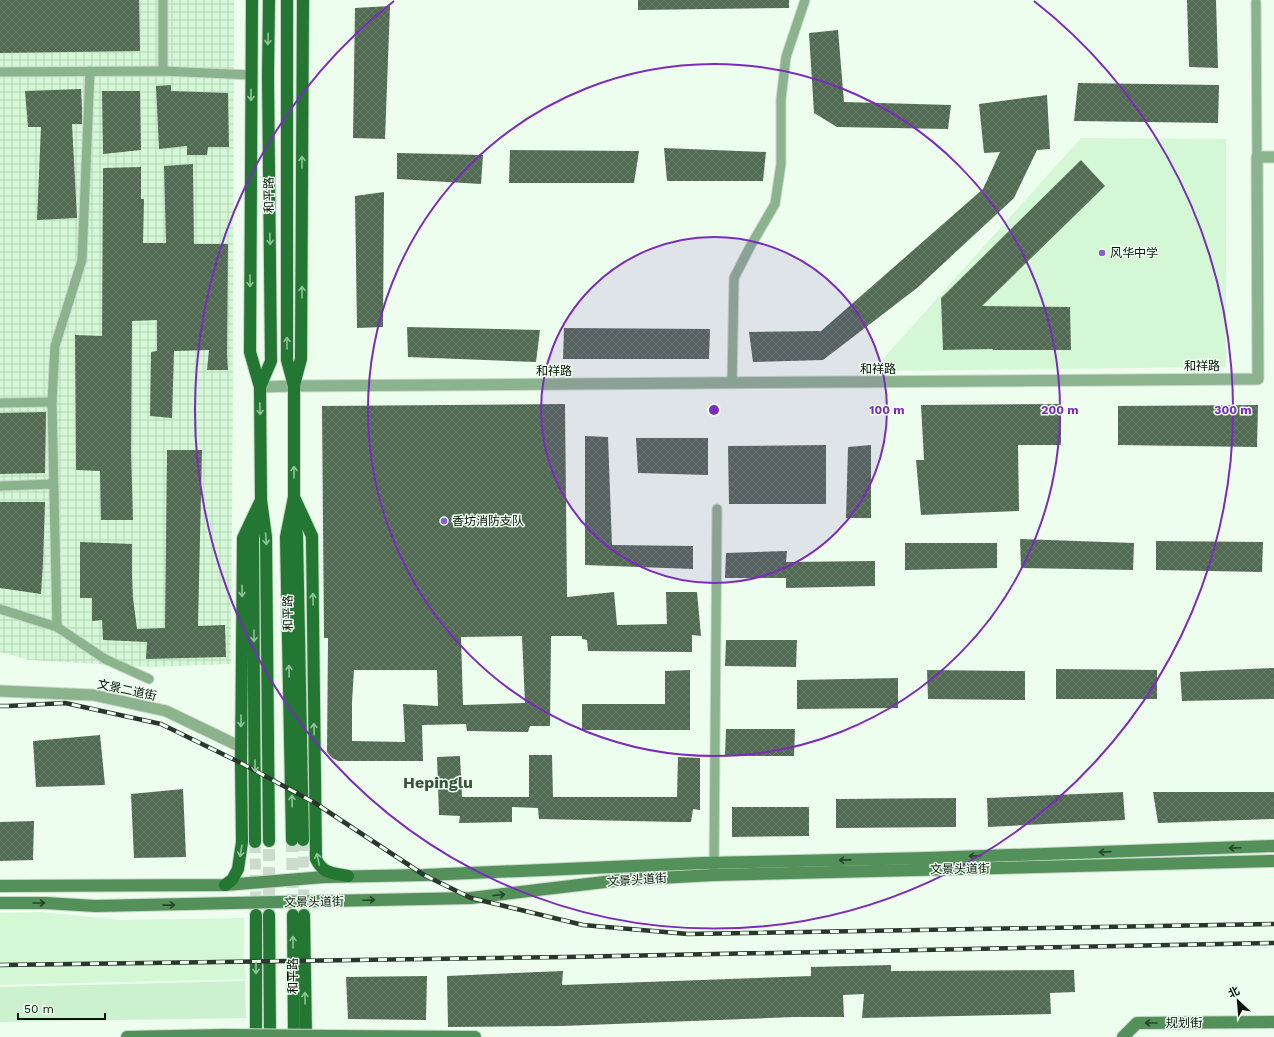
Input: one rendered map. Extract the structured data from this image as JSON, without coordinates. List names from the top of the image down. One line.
{"streets":{"main road":["和平路","文景头道街","规划街"],"street":["和祥路","文景二道街"]},"crossings":[["和平路","和祥路"]],"one_way":["规划街"],"districts":["Hepinglu"],"places":["风华中学","香坊消防支队"],"scale_bar":"50 m","north":"top left","rings":["100 m","200 m","300 m"]}
